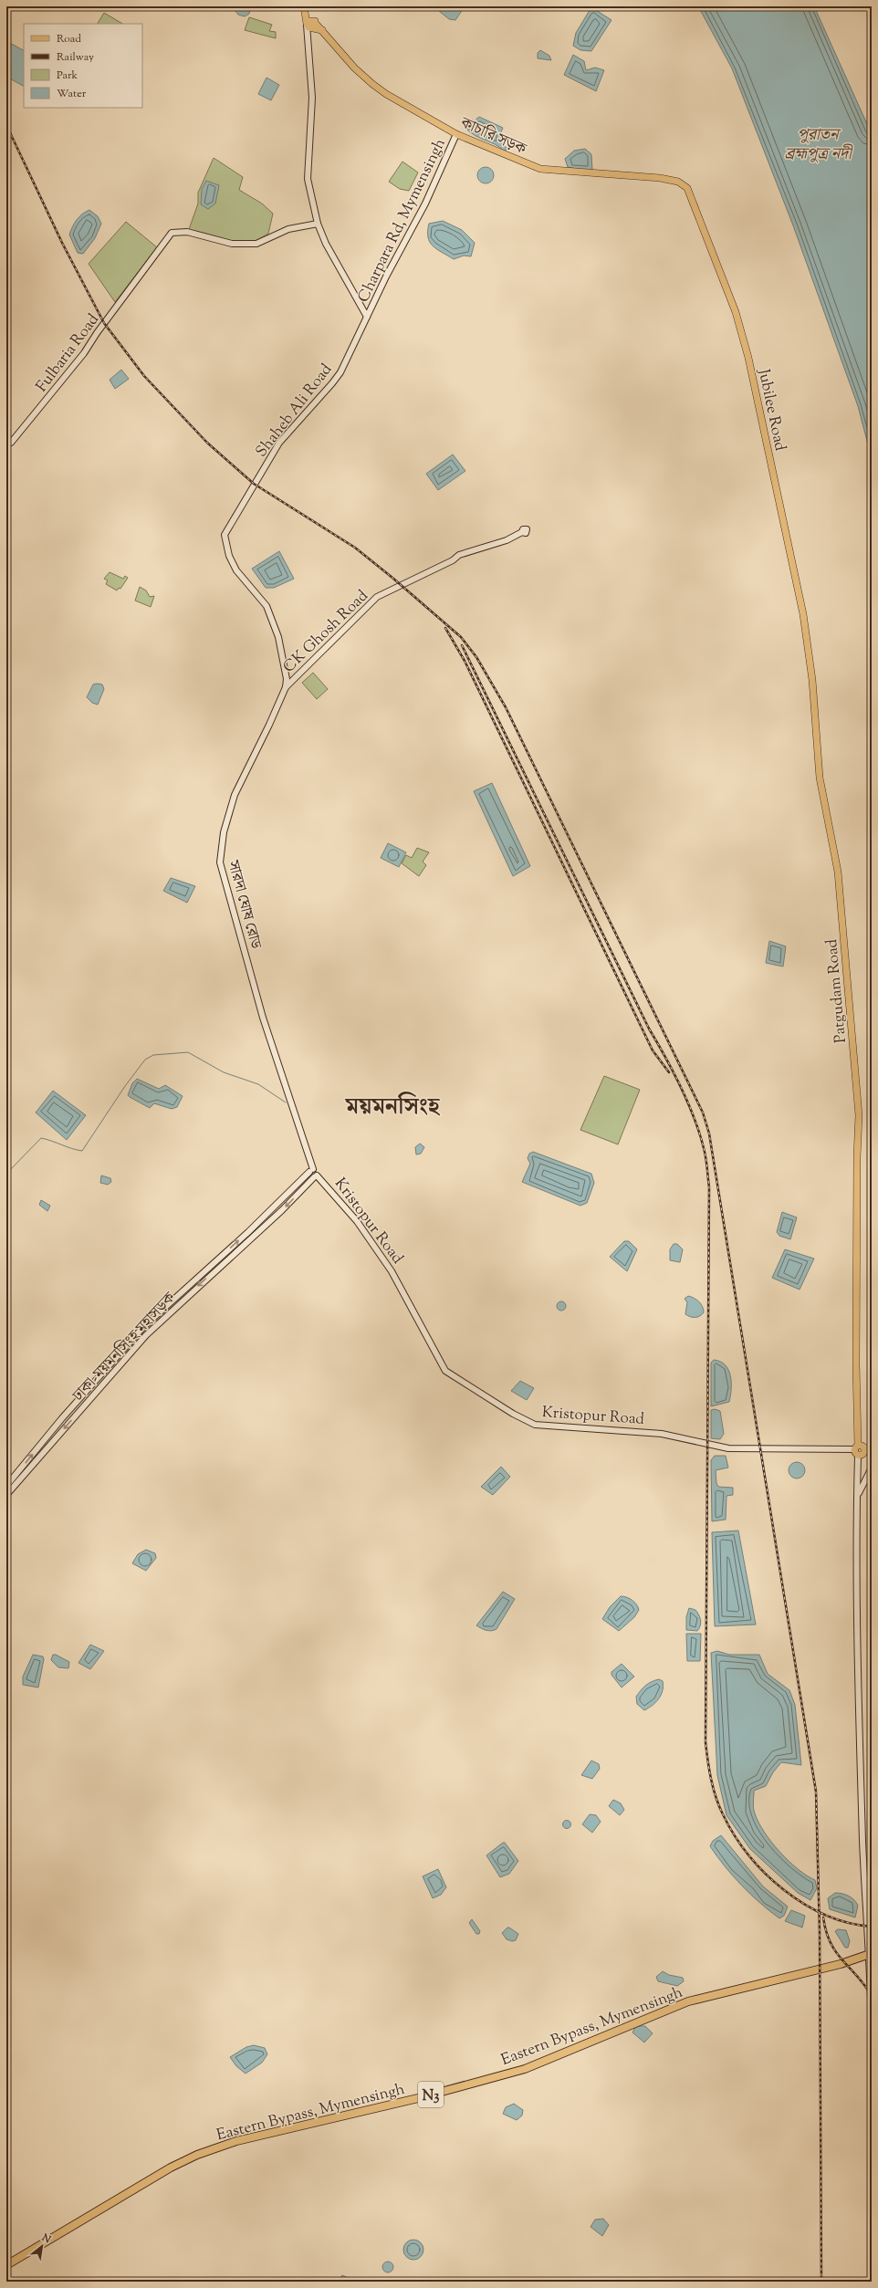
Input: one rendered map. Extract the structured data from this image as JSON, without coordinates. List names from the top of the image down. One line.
{"streets":{"highway":["Eastern Bypass, Mymensingh","N3"],"main road":["কাচারি সড়ক","Charpara Rd, Mymensingh","Fulbaria Road","Shaheb Ali Road","Jubilee Road","CK Ghosh Road","সারদা ঘোষ রোড","Patgudam Road","Kristopur Road","ঢাকা-ময়মনসিংহ মহাসড়ক"]},"crossings":[["কাচারি সড়ক","Charpara Rd, Mymensingh"],["কাচারি সড়ক","Jubilee Road"],["Charpara Rd, Mymensingh","Shaheb Ali Road"],["Shaheb Ali Road","সারদা ঘোষ রোড"],["Jubilee Road","Patgudam Road"],["CK Ghosh Road","সারদা ঘোষ রোড"],["সারদা ঘোষ রোড","Kristopur Road"],["সারদা ঘোষ রোড","ঢাকা-ময়মনসিংহ মহাসড়ক"],["Patgudam Road","Kristopur Road"],["Kristopur Road","ঢাকা-ময়মনসিংহ মহাসড়ক"]],"districts":["ময়মনসিংহ"],"water":["পুরাতন ব্রহ্মপুত্র নদী"],"legend":["Road","Railway","Park","Water"],"north":"top right"}
